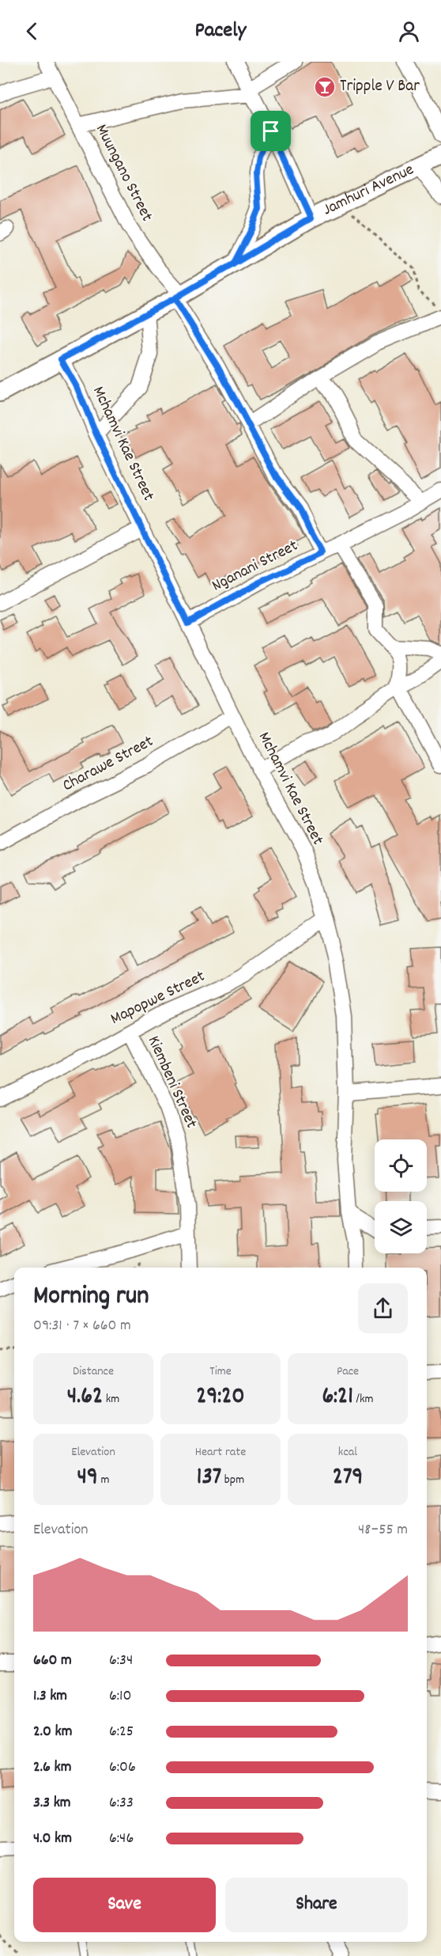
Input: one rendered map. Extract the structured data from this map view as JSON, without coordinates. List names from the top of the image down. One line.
{"streets":{"street":["Muungano Street","Jamhuri Avenue","Mchamvi Kae Street","Nganani Street","Charawe Street","Mapopwe Street","Kiembeni Street"]},"crossings":[["Muungano Street","Jamhuri Avenue"],["Muungano Street","Nganani Street"],["Jamhuri Avenue","Mchamvi Kae Street"],["Mchamvi Kae Street","Nganani Street"],["Mchamvi Kae Street","Charawe Street"],["Mchamvi Kae Street","Mapopwe Street"],["Mapopwe Street","Kiembeni Street"]],"places":{"bar":["Tripple V Bar"]},"page":{"header":"Pacely","heading":["Morning run","09:31 · 7 × 660 m"],"stats":[["Distance","4.62 km"],["Time","29:20"],["Pace","6:21 /km"],["Elevation","49 m"],["Heart rate","137 bpm"],["kcal","279"]],"chart":["Elevation","48–55 m"],"list":[{"name":"660 m","note":"6:34"},{"name":"1.3 km","note":"6:10"},{"name":"2.0 km","note":"6:25"},{"name":"2.6 km","note":"6:06"},{"name":"3.3 km","note":"6:33"},{"name":"4.0 km","note":"6:46"}],"buttons":["Save","Share"]}}
